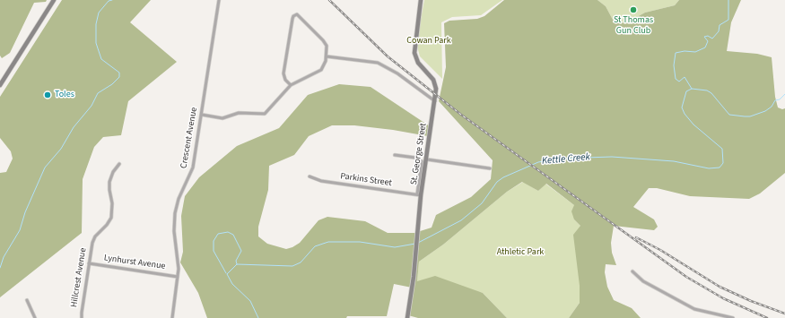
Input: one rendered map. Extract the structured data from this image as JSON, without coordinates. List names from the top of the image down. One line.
{"streets":{"street":["Crescent Avenue","St. George Street","Parkins Street","Lynhurst Avenue","Hillcrest Avenue"]},"crossings":[["Crescent Avenue","Lynhurst Avenue"],["St. George Street","Parkins Street"],["Lynhurst Avenue","Hillcrest Avenue"]],"water":["Kettle Creek"],"parks":["Cowan Park","Athletic Park"],"places":["St Thomas Gun Club","Toles"]}
